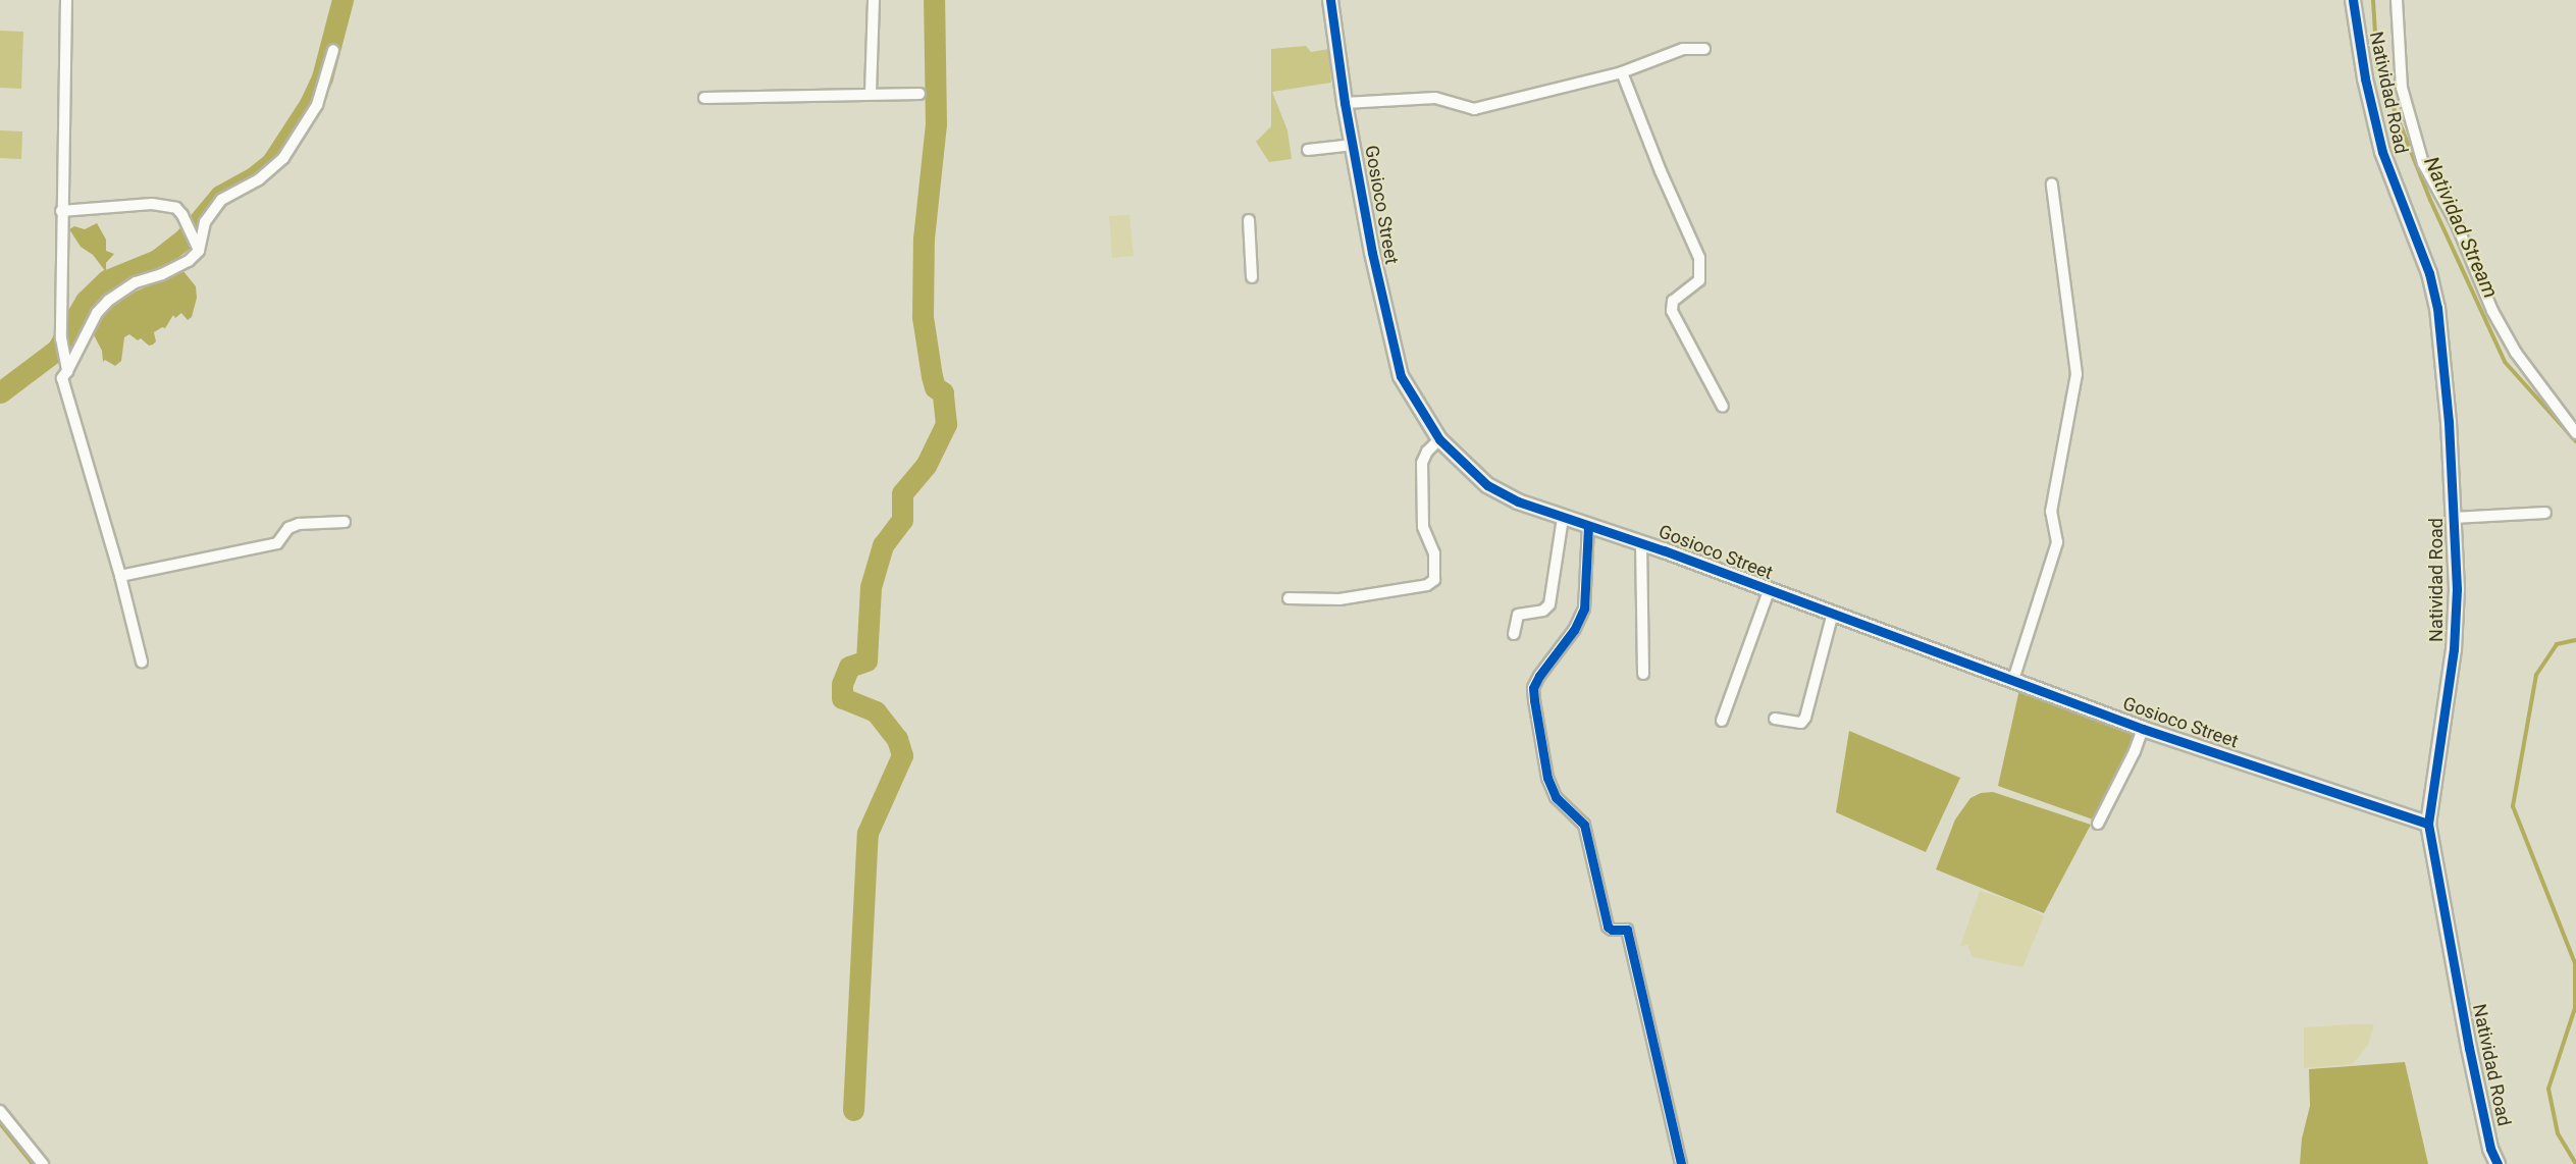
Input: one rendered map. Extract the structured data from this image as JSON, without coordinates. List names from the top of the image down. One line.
{"streets":{"street":["Natividad Road","Gosioco Street"]},"crossings":[["Natividad Road","Gosioco Street"]],"water":["Natividad Stream"]}
